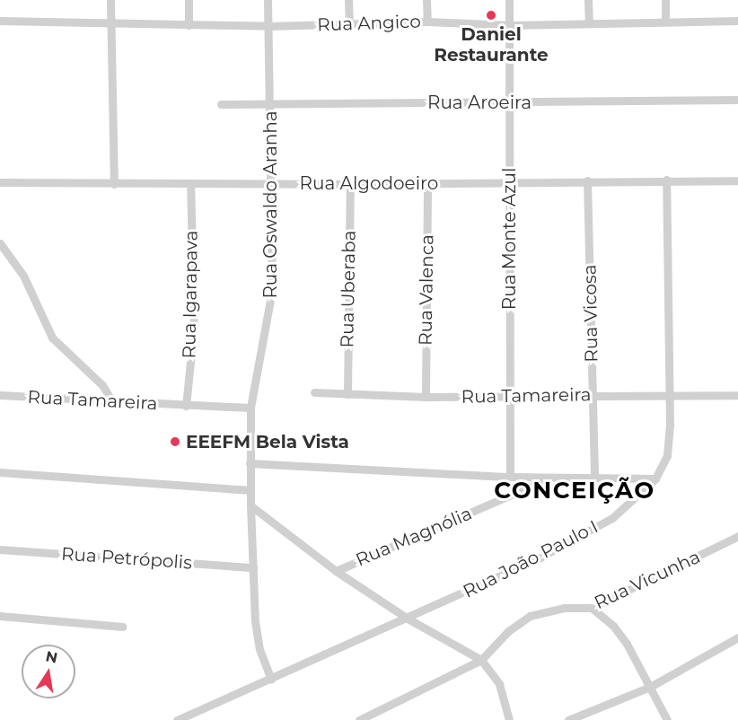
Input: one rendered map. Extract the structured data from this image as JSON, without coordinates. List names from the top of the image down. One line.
{"streets":{"street":["Rua Angico","Rua Aroeira","Rua Algodoeiro","Rua Oswaldo Aranha","Rua Monte Azul","Rua Uberaba","Rua Valenca","Rua Igarapava","Rua Vicosa","Rua Tamareira","Rua Magnólia","Rua Petrópolis","Rua João Paulo I","Rua Vicunha"]},"crossings":[["Rua Angico","Rua Oswaldo Aranha"],["Rua Angico","Rua Monte Azul"],["Rua Aroeira","Rua Oswaldo Aranha"],["Rua Aroeira","Rua Monte Azul"],["Rua Algodoeiro","Rua Oswaldo Aranha"],["Rua Algodoeiro","Rua Monte Azul"],["Rua Algodoeiro","Rua Uberaba"],["Rua Algodoeiro","Rua Valenca"],["Rua Algodoeiro","Rua Igarapava"],["Rua Algodoeiro","Rua Vicosa"],["Rua Algodoeiro","Rua João Paulo I"],["Rua Oswaldo Aranha","Rua Tamareira"],["Rua Oswaldo Aranha","Rua Petrópolis"],["Rua Oswaldo Aranha","Rua João Paulo I"],["Rua Monte Azul","Rua Tamareira"],["Rua Uberaba","Rua Tamareira"],["Rua Valenca","Rua Tamareira"],["Rua Igarapava","Rua Tamareira"],["Rua Vicosa","Rua Tamareira"],["Rua Tamareira","Rua João Paulo I"]],"districts":["CONCEIÇÃO"],"places":["Daniel Restaurante","EEEFM Bela Vista"],"north":"top"}
